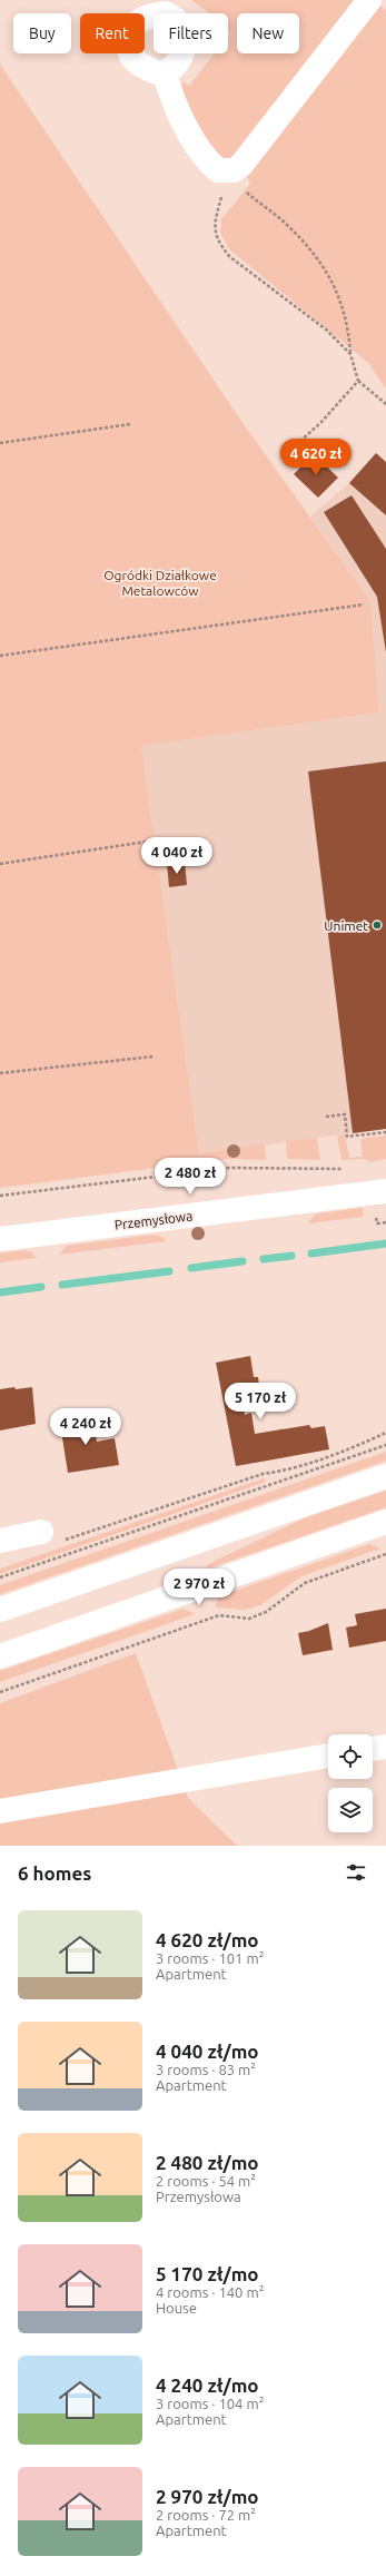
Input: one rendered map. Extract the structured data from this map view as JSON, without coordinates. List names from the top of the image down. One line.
{"streets":{"street":["Przemysłowa"]},"parks":["Ogródki Działkowe Metalowców"],"places":["Unimet"],"page":{"chip":["Buy","Rent","Filters","New"],"price":["4 620 zł","4 040 zł","2 480 zł","5 170 zł","4 240 zł","2 970 zł"],"heading":"6 homes","list":[{"name":"4 620 zł/mo","note":"3 rooms · 101 m² · Apartment"},{"name":"4 040 zł/mo","note":"3 rooms · 83 m² · Apartment"},{"name":"2 480 zł/mo","note":"2 rooms · 54 m² · Przemysłowa"},{"name":"5 170 zł/mo","note":"4 rooms · 140 m² · House"},{"name":"4 240 zł/mo","note":"3 rooms · 104 m² · Apartment"},{"name":"2 970 zł/mo","note":"2 rooms · 72 m² · Apartment"}]}}
